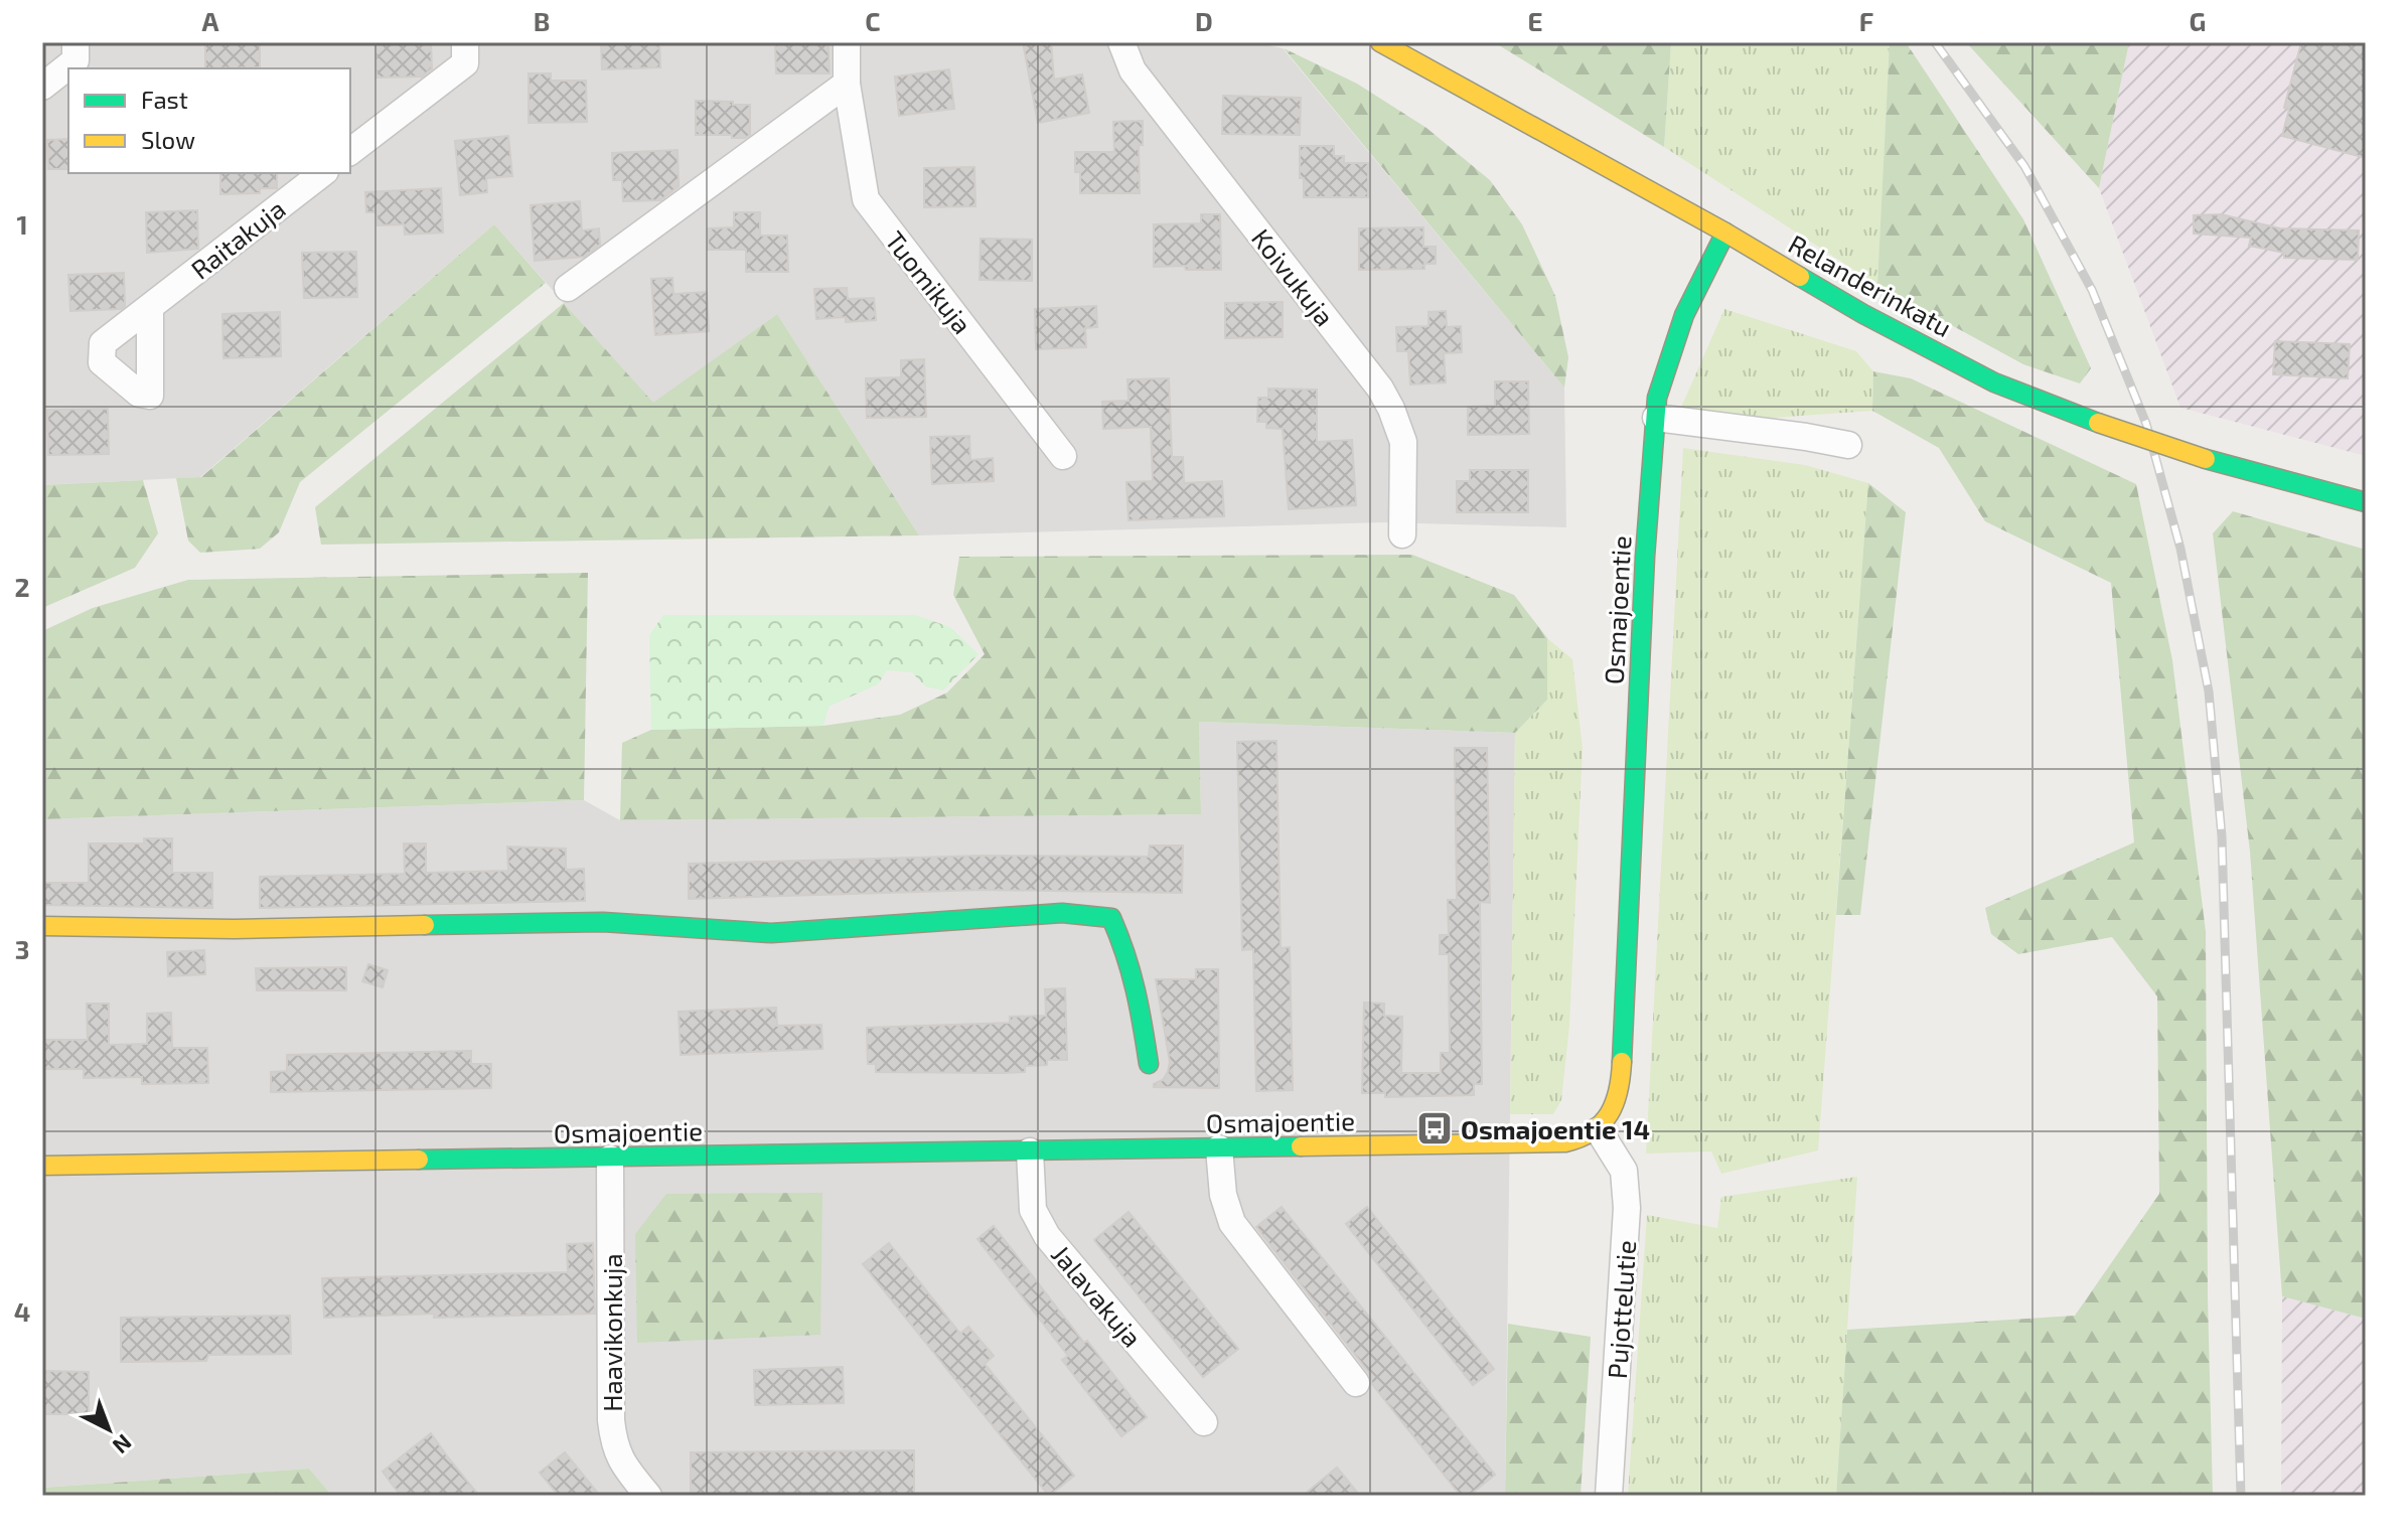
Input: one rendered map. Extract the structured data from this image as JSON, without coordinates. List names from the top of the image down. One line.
{"streets":{"street":["Raitakuja","Koivukuja","Tuomikuja","Relanderinkatu","Osmajoentie","Jalavakuja","Pujottelutie","Haavikonkuja"]},"crossings":[["Relanderinkatu","Osmajoentie"],["Osmajoentie","Jalavakuja"],["Osmajoentie","Pujottelutie"],["Osmajoentie","Haavikonkuja"]],"places":{"bus stop":["Osmajoentie 14"]},"legend":["Fast","Slow"],"north":"bottom right","grid":{"columns":["A","B","C","D","E","F","G"],"rows":["1","2","3","4"]}}
